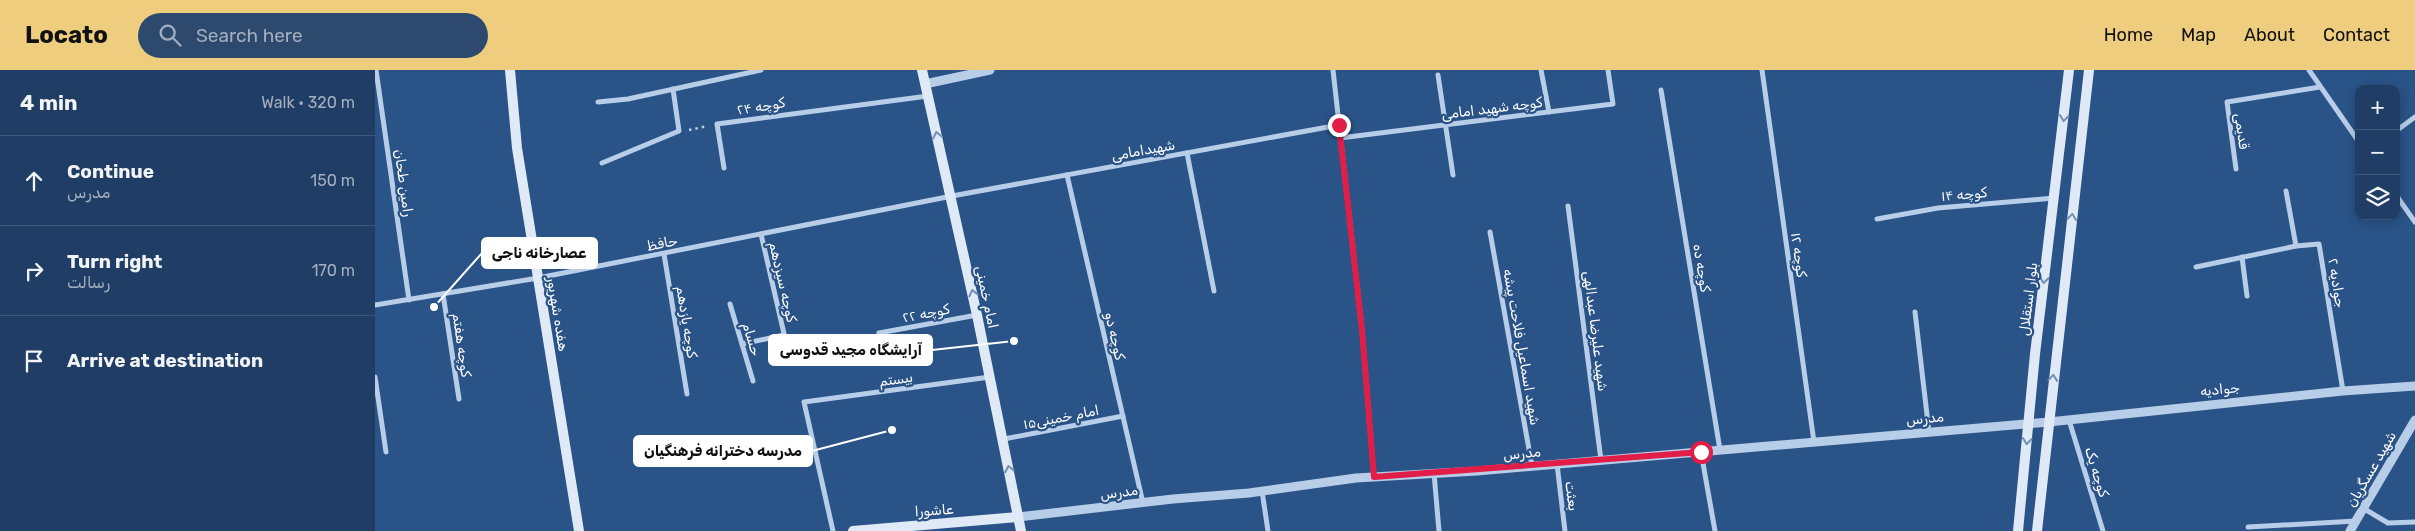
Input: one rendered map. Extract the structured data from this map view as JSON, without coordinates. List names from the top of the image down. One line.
{"streets":{"main road":["امام خمینی","بلوار استقلال","هفده شهریور","عاشورا"],"street":["کوچه ۲۴","کوچه شهید امامی","قدیمی","شهیدامامی","رامین طحان","کوچه ۱۴","حافظ","کوچه ۱۲","کوچه ده","کوچه سیزدهم","جوادیه ۲","کوچه ۲۲","کوچه یازدهم","شهید علیرضا عبدالهی","کوچه دو","حسام","کوچه هفتم","شهید اسماعیل فلاحت پیشه","بیستم","جوادیه","امام خمینی۱۵","مدرس","شهید عسگریان","کوچه یک","بعثت"]},"crossings":[["کوچه ۲۴","امام خمینی"],["شهیدامامی","حافظ"],["شهیدامامی","امام خمینی"],["شهیدامامی","کوچه دو"],["رامین طحان","حافظ"],["کوچه ۱۴","بلوار استقلال"],["حافظ","کوچه سیزدهم"],["حافظ","امام خمینی"],["حافظ","هفده شهریور"],["حافظ","کوچه یازدهم"],["حافظ","کوچه هفتم"],["کوچه ۱۲","مدرس"],["کوچه ده","مدرس"],["جوادیه ۲","جوادیه"],["امام خمینی","کوچه ۲۲"],["امام خمینی","بیستم"],["امام خمینی","امام خمینی۱۵"],["امام خمینی","مدرس"],["امام خمینی","عاشورا"],["بلوار استقلال","جوادیه"],["بلوار استقلال","مدرس"],["شهید علیرضا عبدالهی","مدرس"],["کوچه دو","امام خمینی۱۵"],["کوچه دو","مدرس"],["شهید اسماعیل فلاحت پیشه","مدرس"],["جوادیه","مدرس"],["جوادیه","کوچه یک"],["مدرس","بعثت"],["مدرس","عاشورا"]],"one_way":["امام خمینی"],"places":["عصارخانه ناجی","آرایشگاه مجید قدوسی","مدرسه دخترانه فرهنگیان"],"page":{"header":"Locato","search":"Search here","nav":["Home","Map","About","Contact"],"heading":["4 min","Walk · 320 m"],"map_buttons":["+","−"],"list":[["Continue","مدرس","150 m"],["Turn right","رسالت","170 m"],"Arrive at destination"]}}
